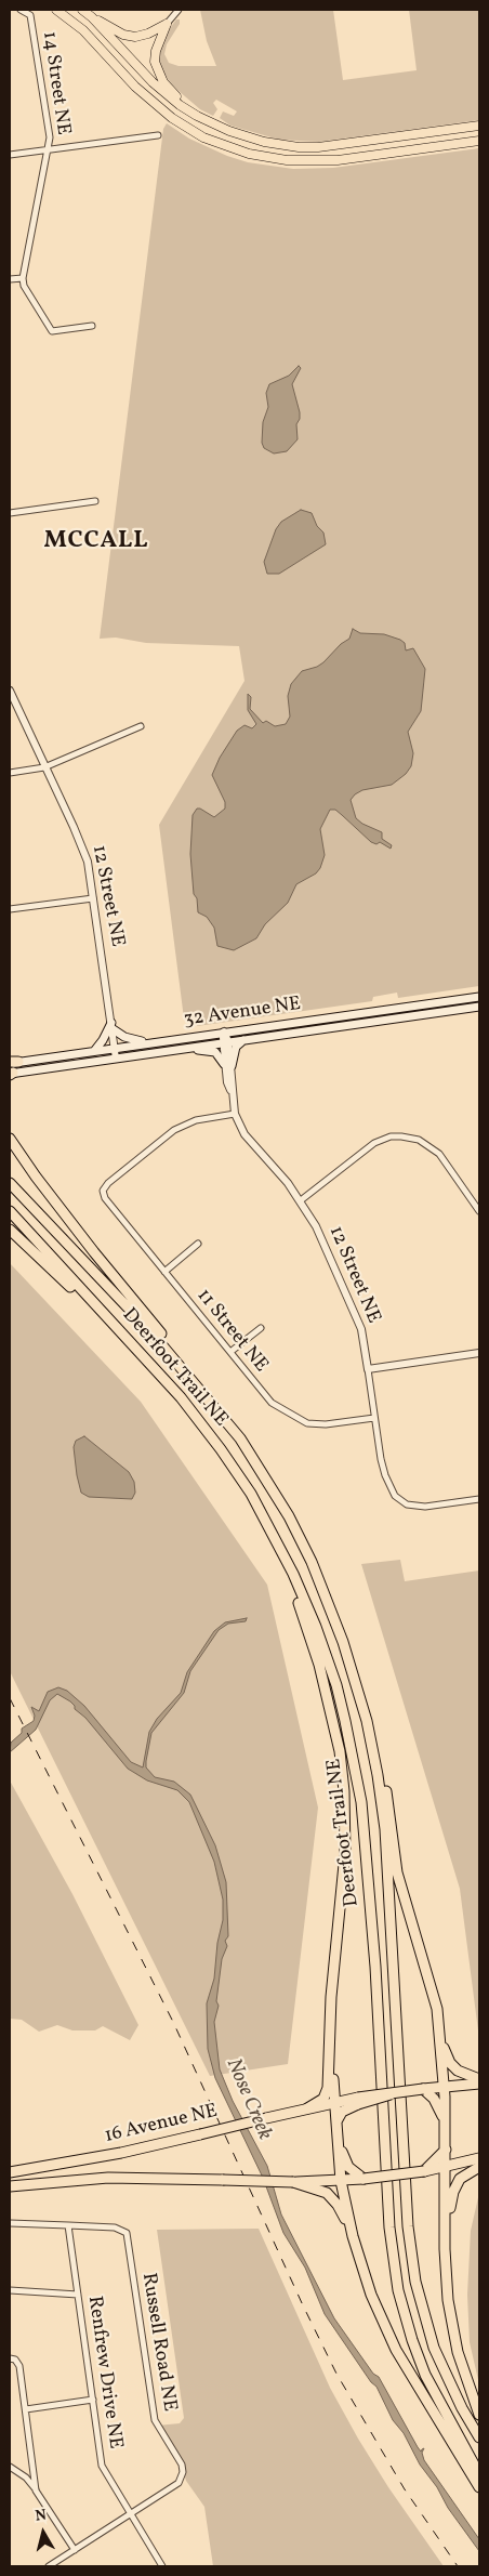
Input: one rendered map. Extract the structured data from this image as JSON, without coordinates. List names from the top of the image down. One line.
{"streets":{"highway":["Deerfoot Trail NE","16 Avenue NE"],"main road":["32 Avenue NE"],"street":["14 Street NE","12 Street NE","11 Street NE","Russell Road NE","Renfrew Drive NE"]},"crossings":[["12 Street NE","32 Avenue NE"],["12 Street NE","11 Street NE"],["Russell Road NE","Renfrew Drive NE"]],"districts":["MCCALL"],"water":["Nose Creek"],"north":"top"}
